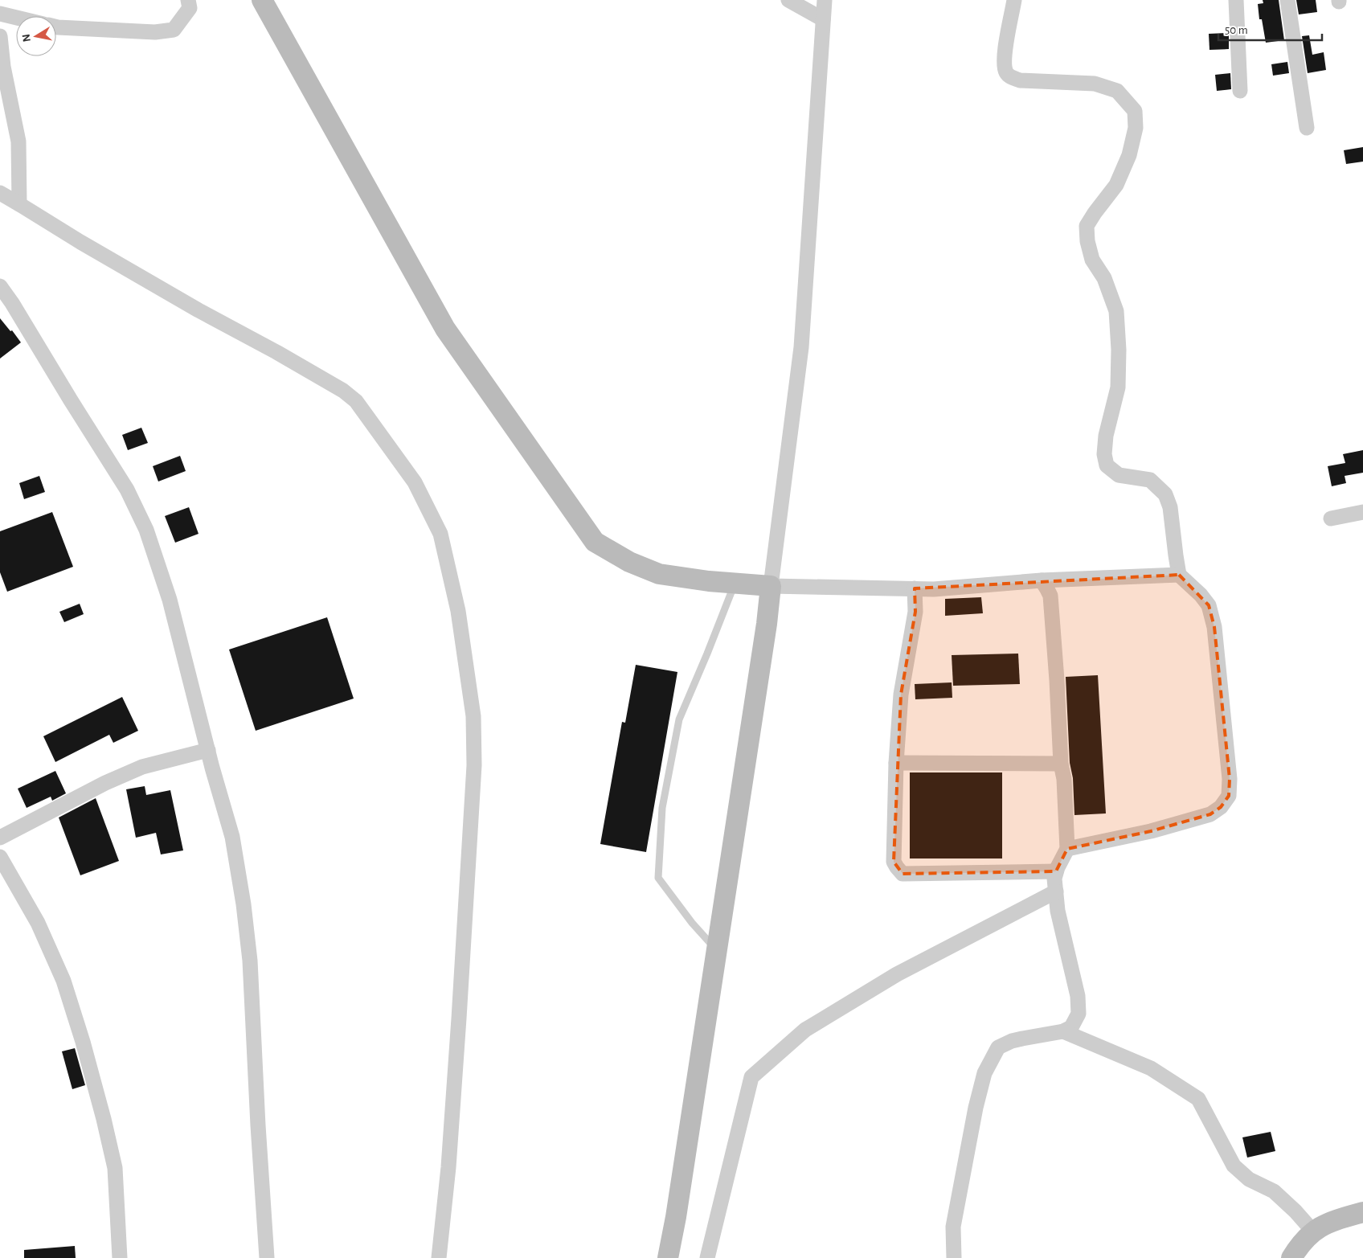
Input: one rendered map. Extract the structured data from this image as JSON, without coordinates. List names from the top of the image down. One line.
{"scale_bar":"50 m","north":"left"}
